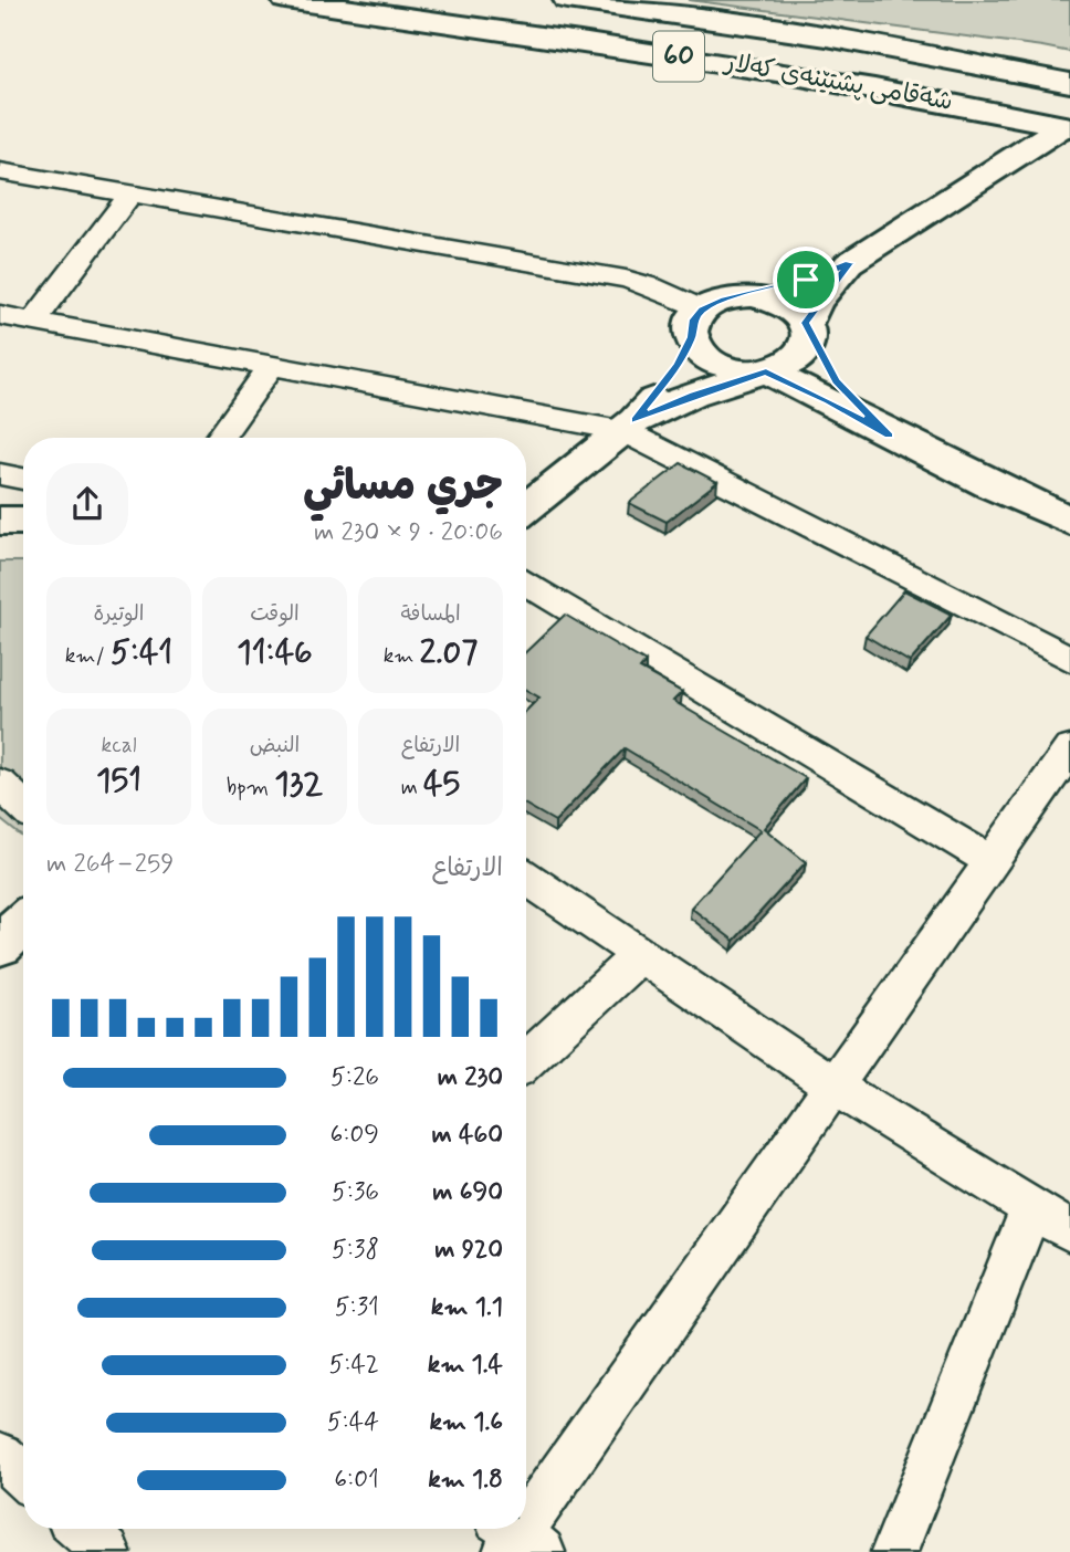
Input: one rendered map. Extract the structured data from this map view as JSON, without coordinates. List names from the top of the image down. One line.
{"streets":{"main road":["60","شەقامی پشتێنەی کەلار"]},"page":{"heading":["جري مسائي","20:06 · 9 × 230 m"],"stats":[["المسافة","2.07 km"],["الوقت","11:46"],["الوتيرة","5:41 /km"],["الارتفاع","45 m"],["النبض","132 bpm"],["kcal","151"]],"chart":["الارتفاع","259–264 m"],"list":[{"name":"230 m","note":"5:26"},{"name":"460 m","note":"6:09"},{"name":"690 m","note":"5:36"},{"name":"920 m","note":"5:38"},{"name":"1.1 km","note":"5:31"},{"name":"1.4 km","note":"5:42"},{"name":"1.6 km","note":"5:44"},{"name":"1.8 km","note":"6:01"}]}}
